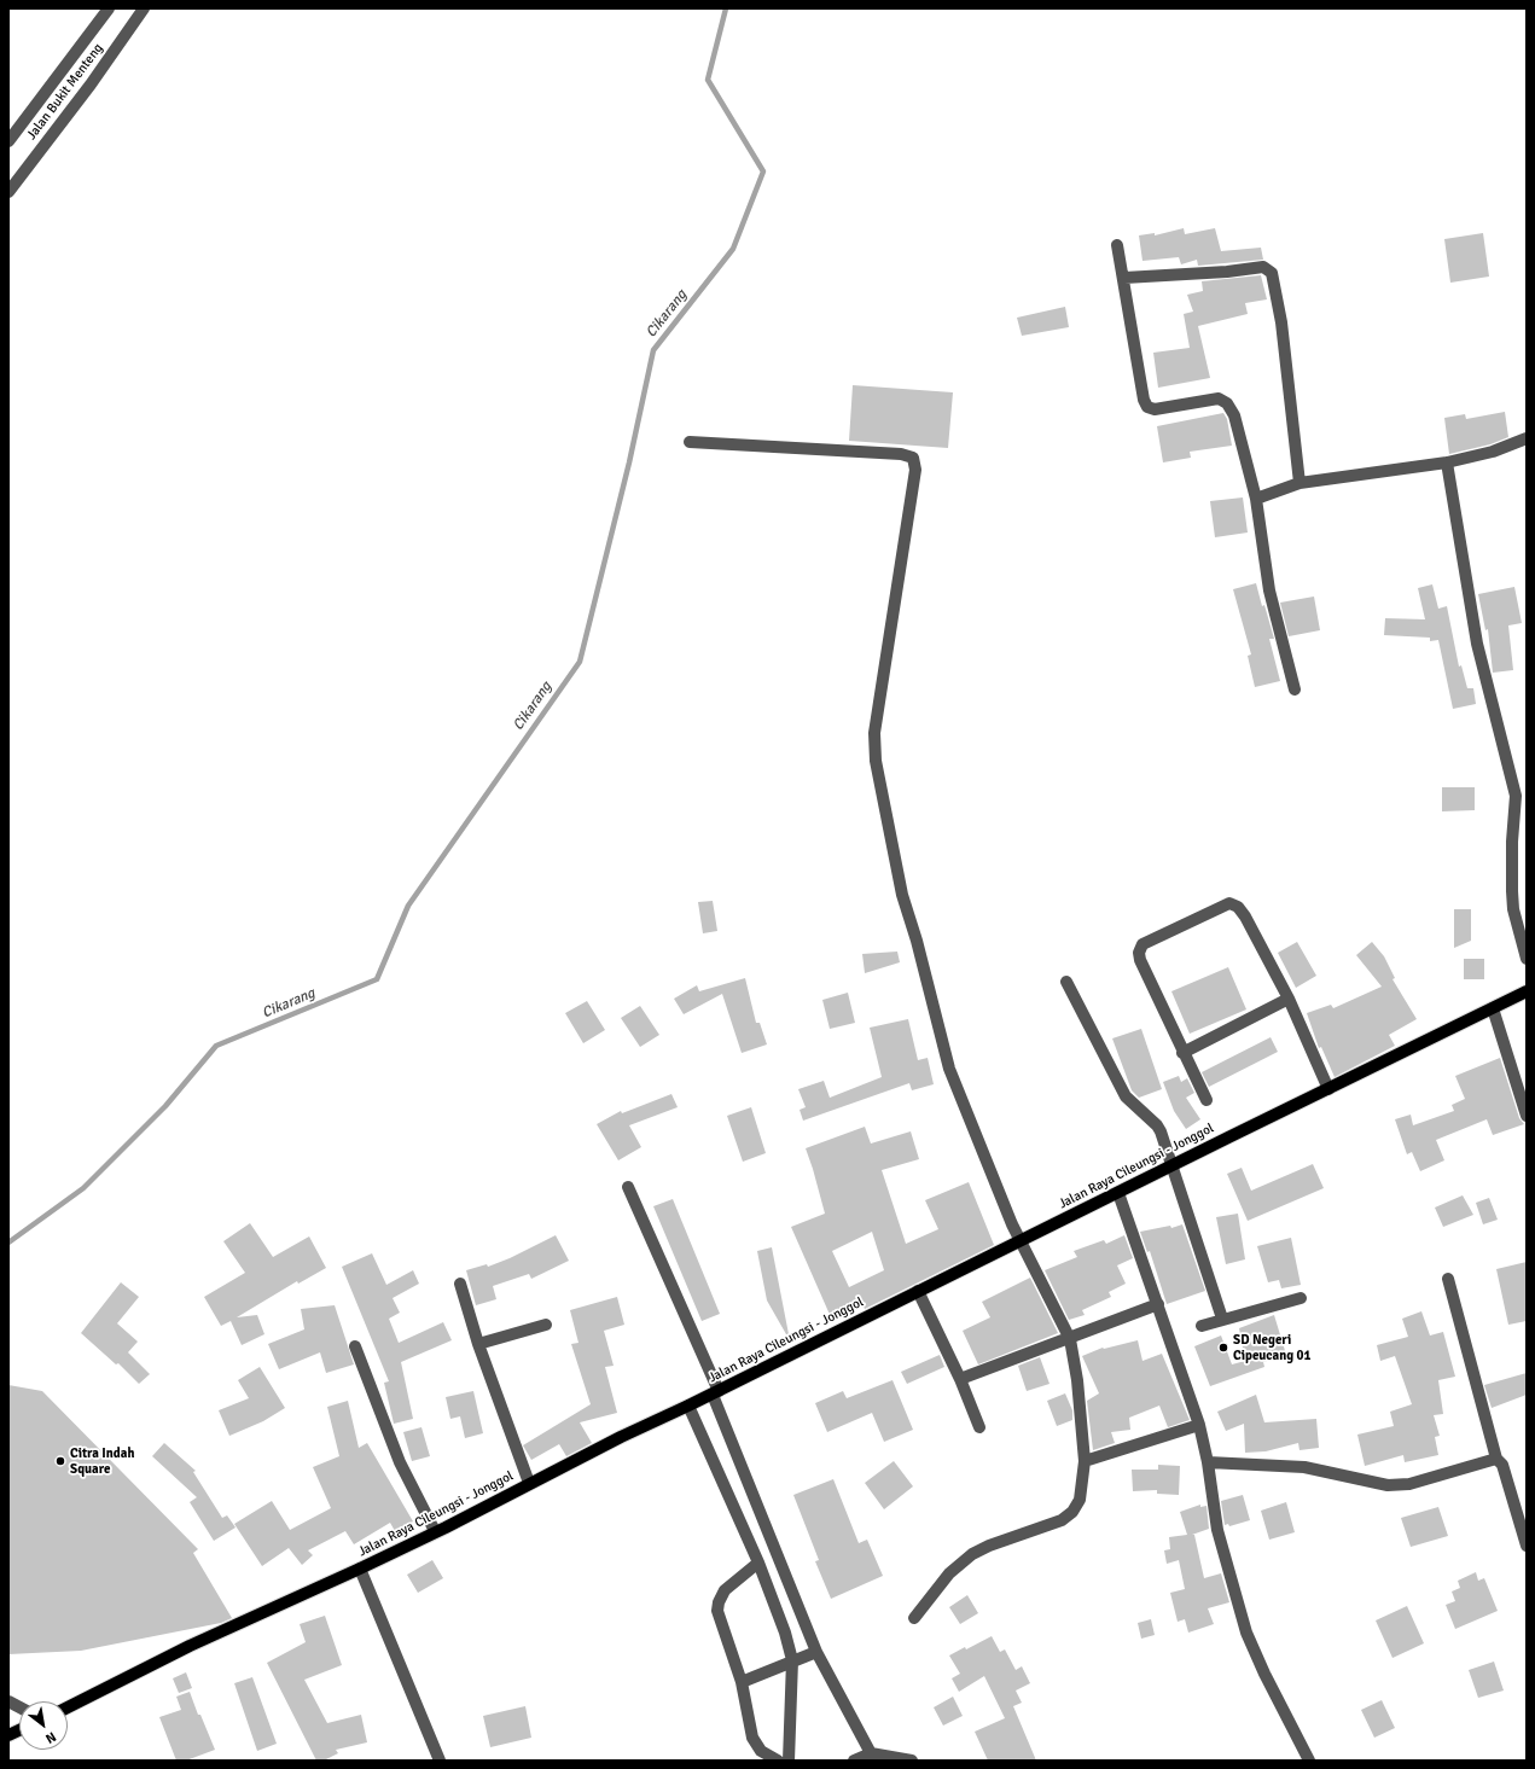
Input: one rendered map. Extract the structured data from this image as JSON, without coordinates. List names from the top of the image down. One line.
{"streets":{"main road":["Jalan Raya Cileungsi - Jonggol"],"street":["Jalan Bukit Menteng"]},"water":["Cikarang"],"places":["SD Negeri Cipeucang 01","Citra Indah Square"],"north":"bottom right"}
